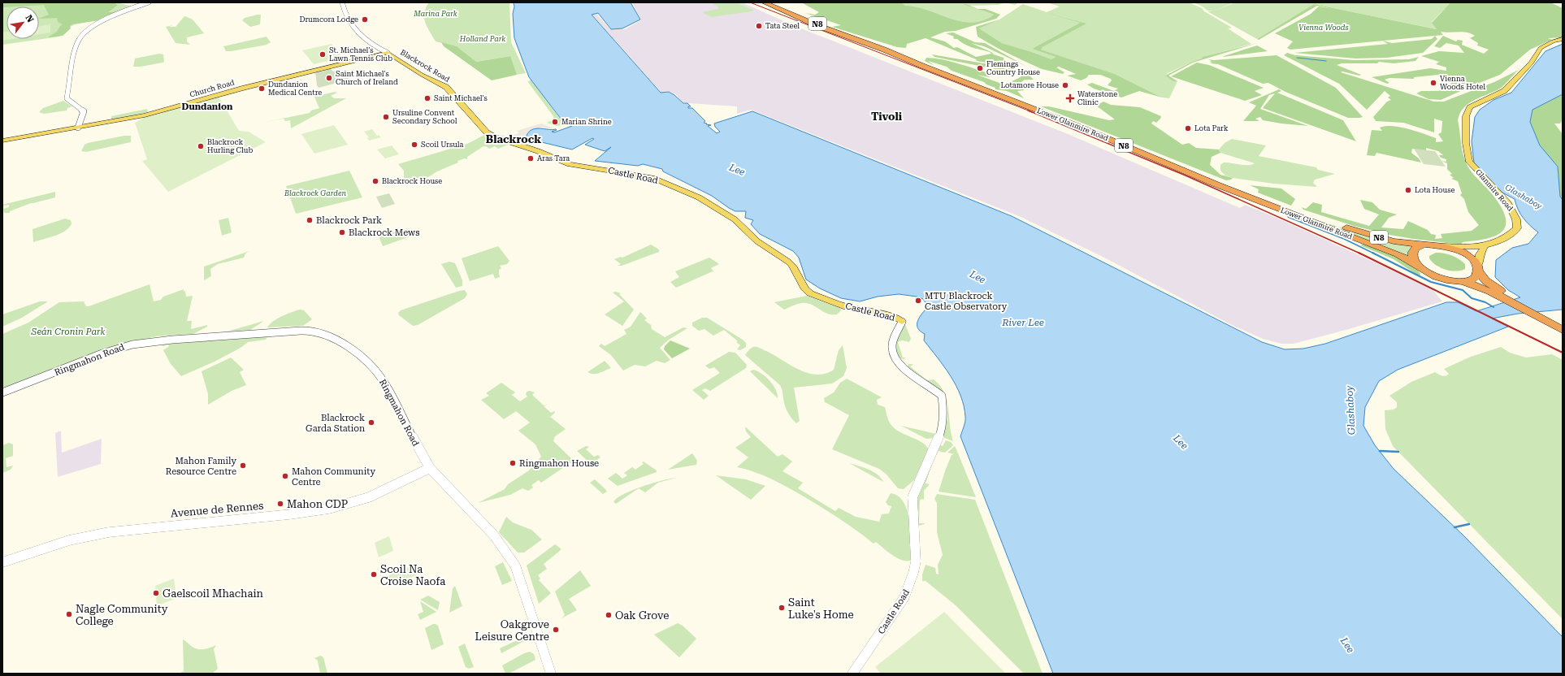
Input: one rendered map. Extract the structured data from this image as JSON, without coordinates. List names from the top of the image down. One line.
{"streets":{"highway":["N8","Lower Glanmire Road"],"main road":["Blackrock Road","Church Road","Castle Road","Glanmire Road"],"street":["Ringmahon Road","Avenue de Rennes"]},"crossings":[["N8","Lower Glanmire Road"],["N8","Glanmire Road"],["Blackrock Road","Church Road"],["Blackrock Road","Castle Road"],["Ringmahon Road","Avenue de Rennes"]],"districts":["Dundanion","Tivoli","Blackrock"],"water":["Lee","Glashaboy","River Lee"],"parks":["Marina Park","Vienna Woods","Holland Park","Blackrock Garden","Seán Cronin Park"],"places":{"other":["Drumcora Lodge","Tata Steel","St. Michael's Lawn Tennis Club","Flemings Country House","Saint Michael's Church of Ireland","Vienna Woods Hotel","Lotamore House","Dundanion Medical Centre","Saint Michael's","Ursuline Convent Secondary School","Marian Shrine","Lota Park","Scoil Ursula","Blackrock Hurling Club","Aras Tara","Blackrock House","Lota House","Blackrock Park","Blackrock Mews","MTU Blackrock Castle Observatory","Blackrock Garda Station","Ringmahon House","Mahon Family Resource Centre","Mahon Community Centre","Mahon CDP","Scoil Na Croise Naofa","Gaelscoil Mhachain","Saint Luke's Home","Nagle Community College","Oak Grove","Oakgrove Leisure Centre"],"health":["Waterstone Clinic"]},"north":"top right"}
